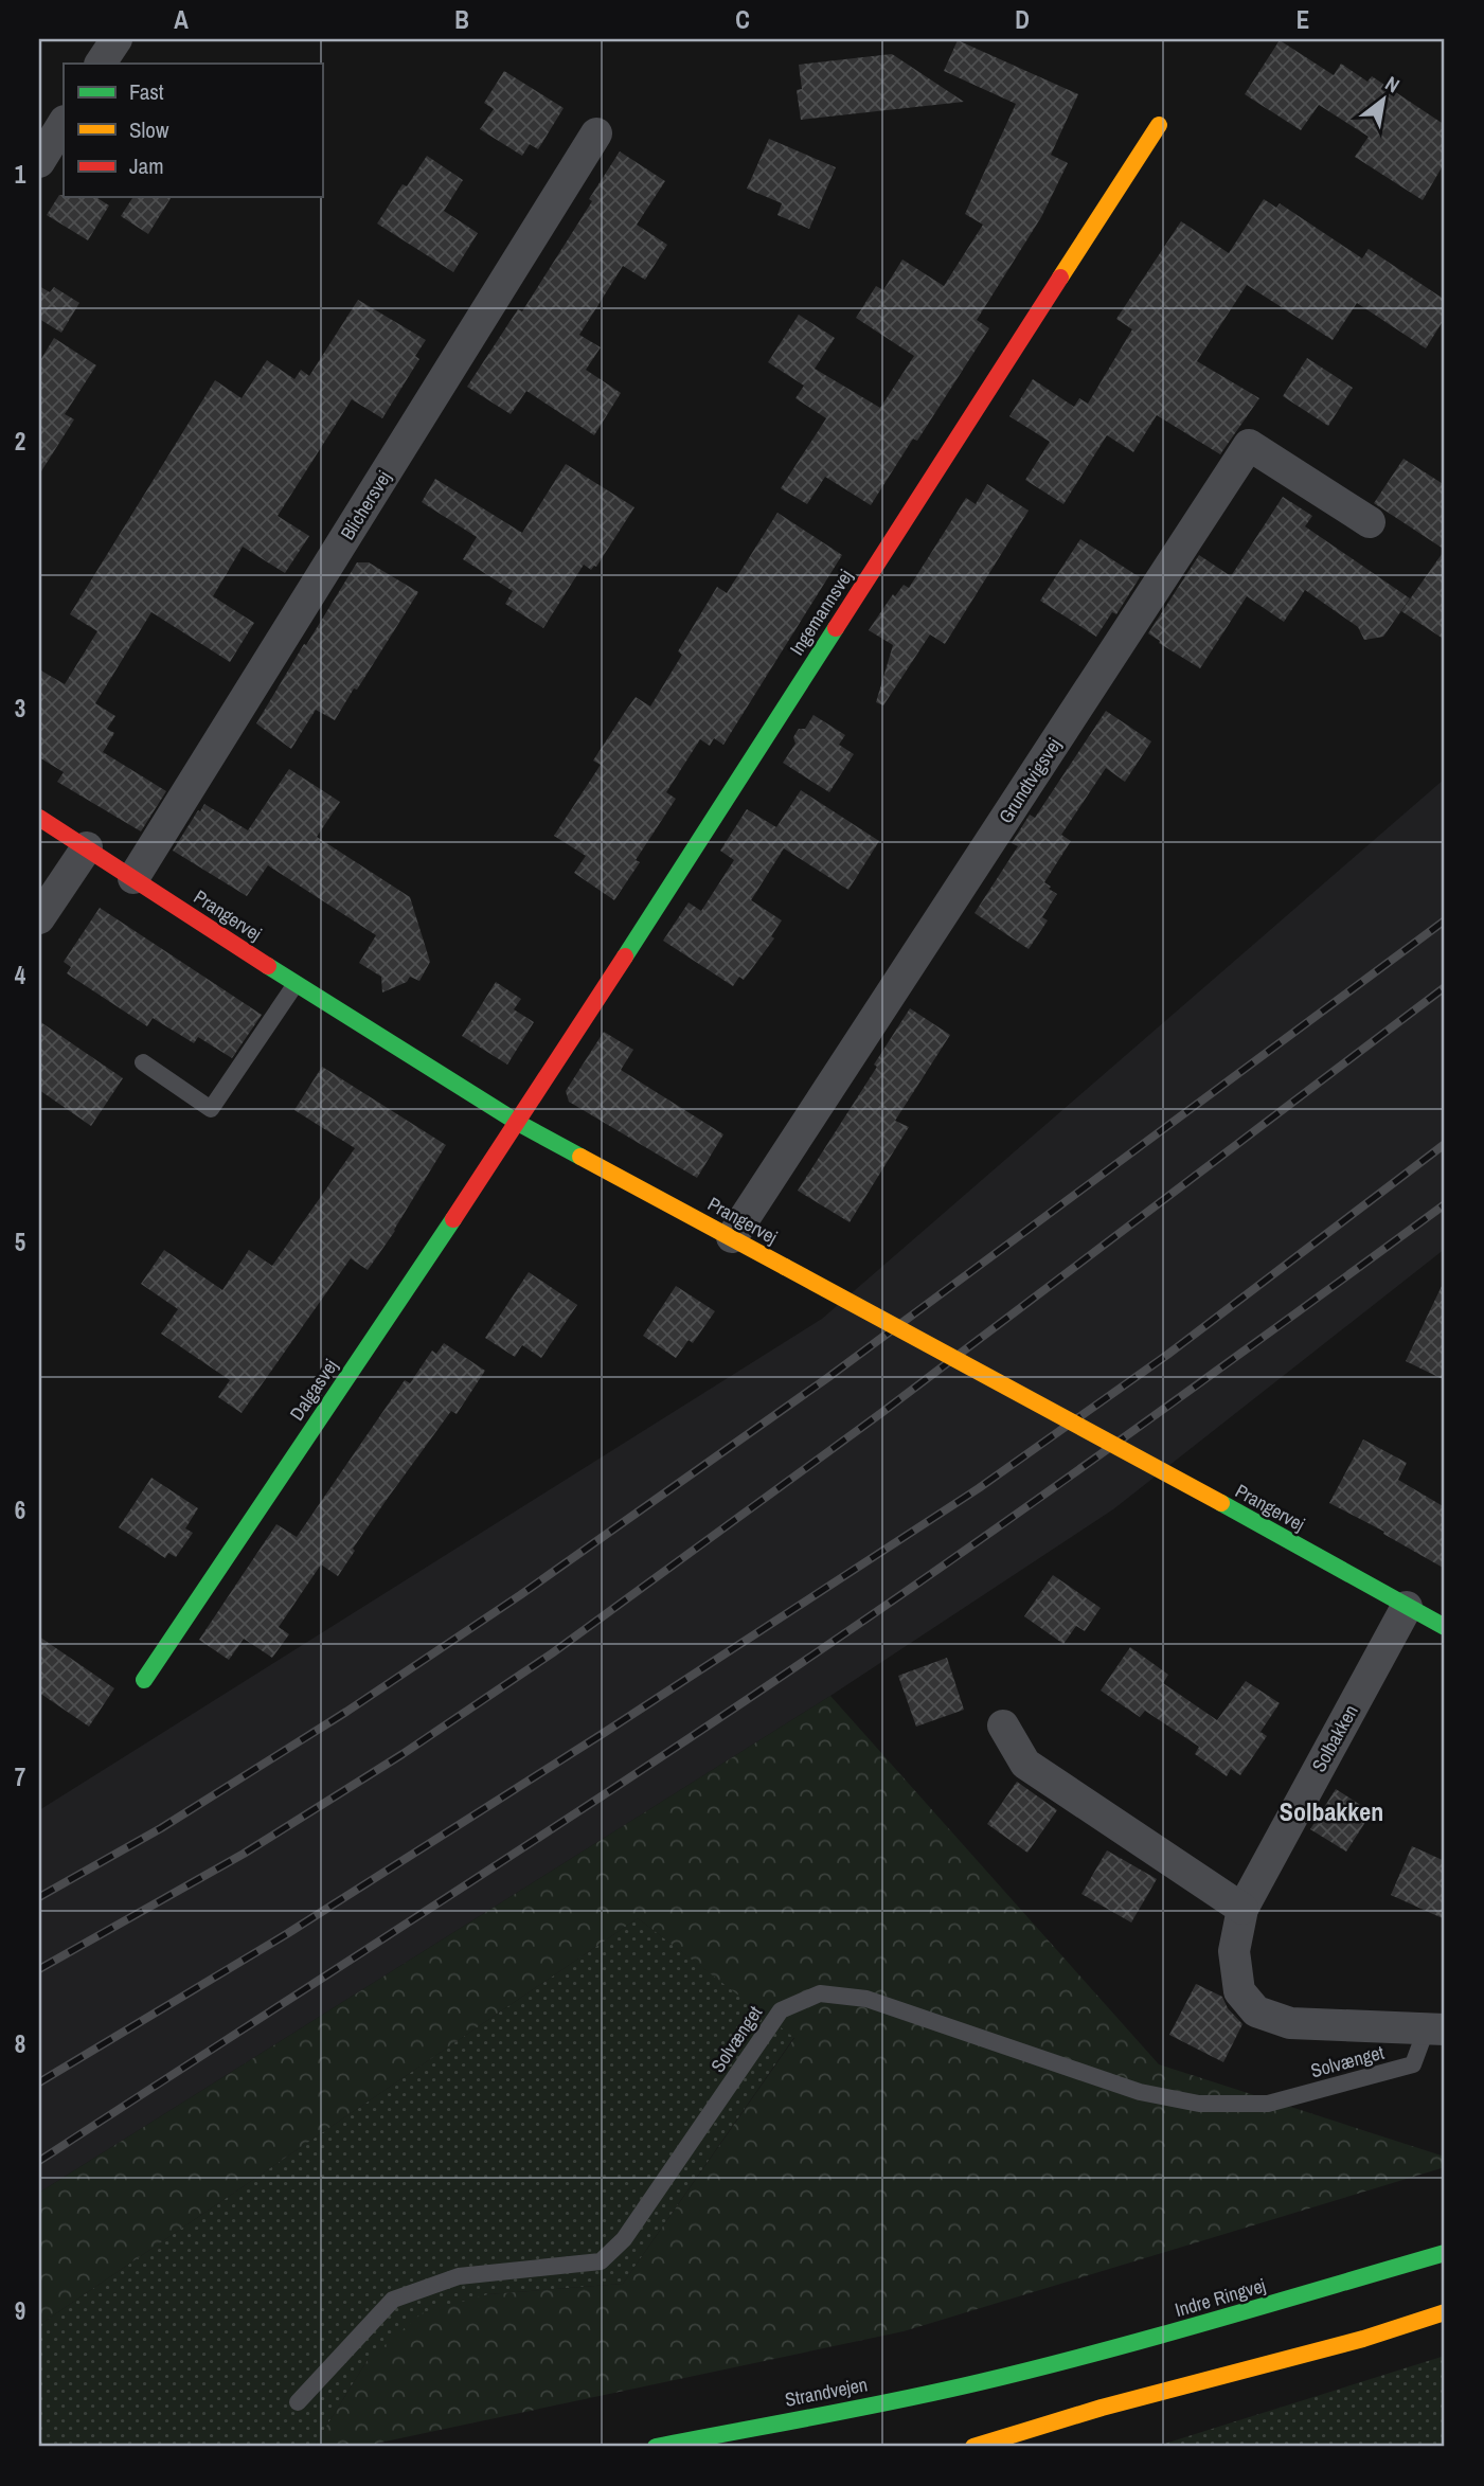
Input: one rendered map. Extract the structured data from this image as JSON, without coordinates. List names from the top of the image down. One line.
{"streets":{"street":["Blichersvej","Ingemannsvej","Grundtvigsvej","Prangervej","Dalgasvej","Solbakken","Indre Ringvej","Strandvejen"],"lane":["Solvænget"]},"crossings":[["Blichersvej","Prangervej"],["Ingemannsvej","Prangervej"],["Ingemannsvej","Dalgasvej"],["Grundtvigsvej","Prangervej"],["Prangervej","Dalgasvej"],["Prangervej","Solbakken"],["Solbakken","Solvænget"],["Indre Ringvej","Strandvejen"]],"districts":["Solbakken"],"legend":["Fast","Slow","Jam"],"north":"top right","grid":{"columns":["A","B","C","D","E"],"rows":["1","2","3","4","5","6","7","8","9"]}}
